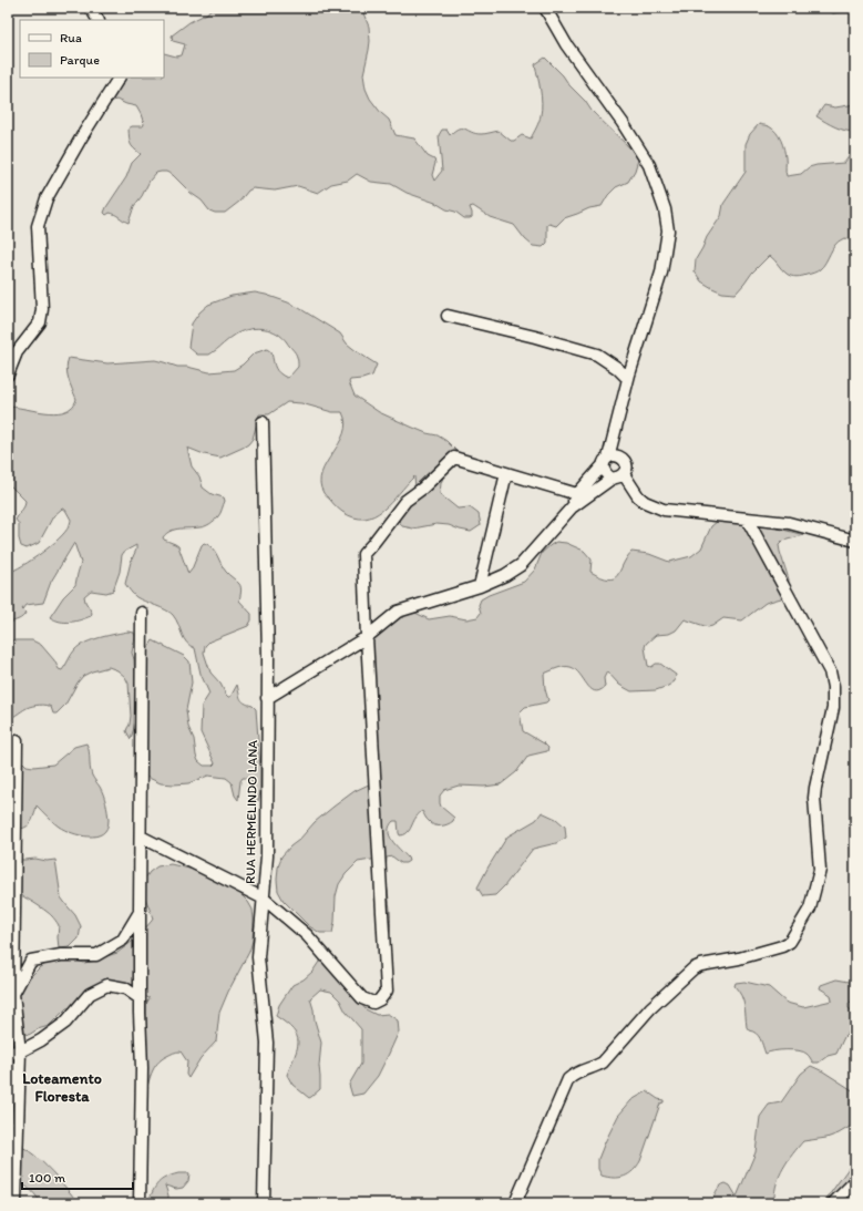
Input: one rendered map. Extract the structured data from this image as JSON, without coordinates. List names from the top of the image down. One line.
{"streets":{"street":["RUA HERMELINDO LANA"]},"districts":["Loteamento Floresta"],"legend":["Rua","Parque"],"scale_bar":"100 m"}
